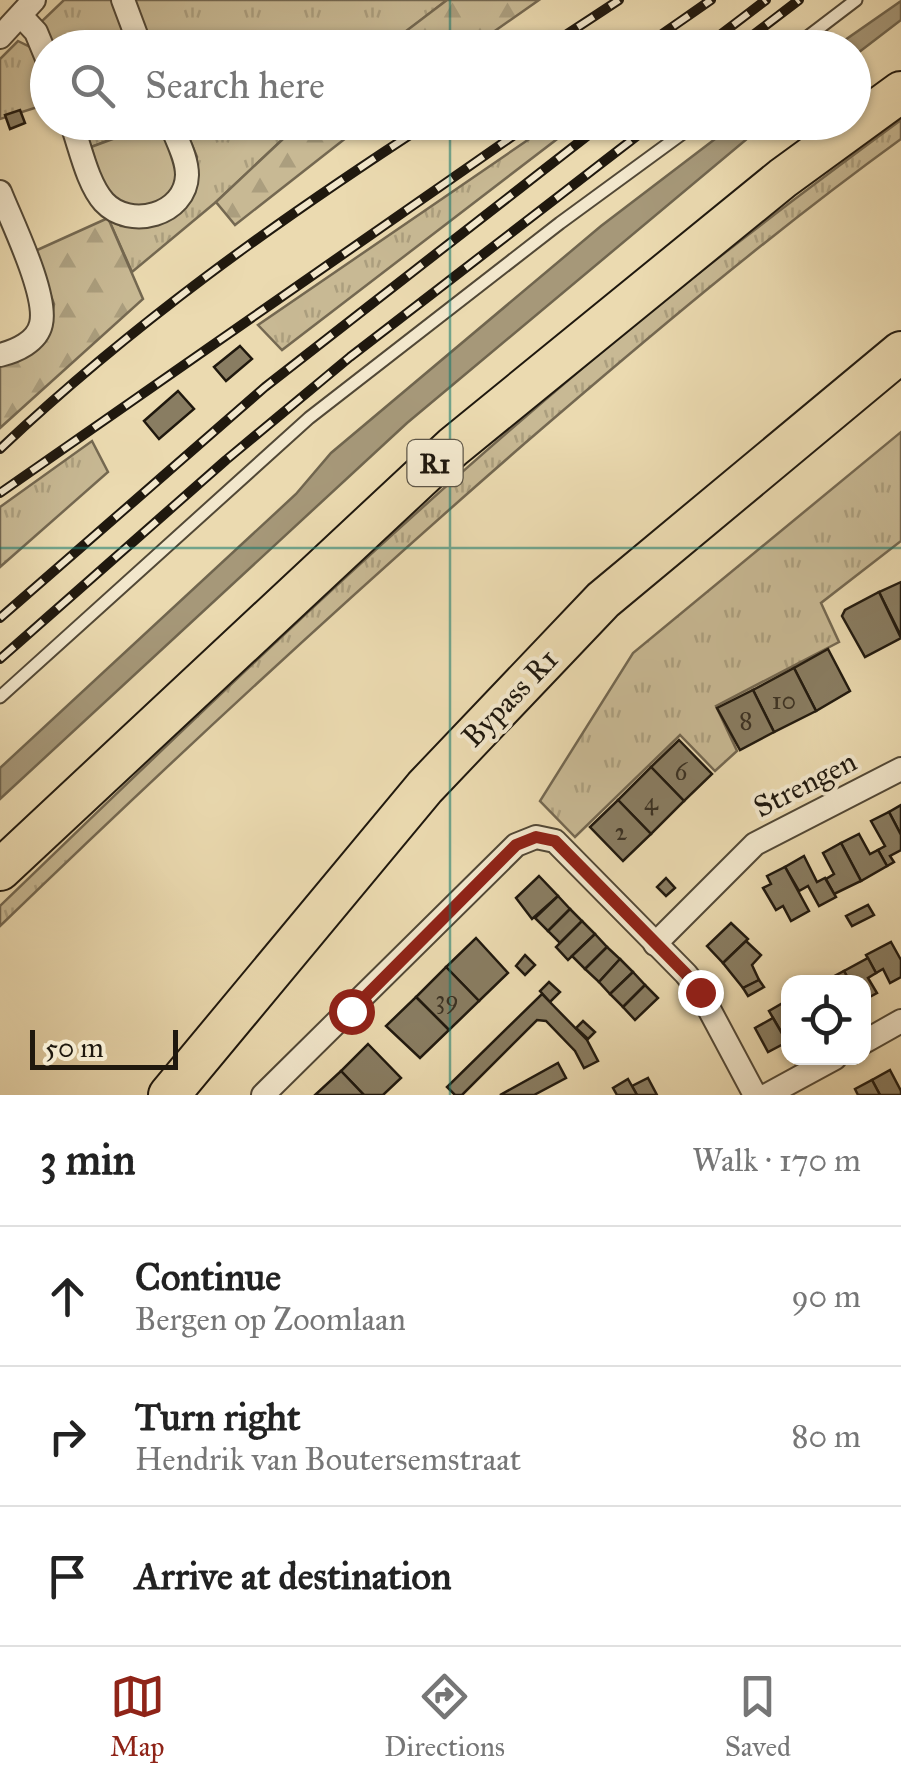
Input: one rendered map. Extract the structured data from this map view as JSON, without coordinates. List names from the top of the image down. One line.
{"streets":{"highway":["R1","Bypass R1"],"street":["Strengen"]},"house_numbers":["10","8","6","4","2","39"],"scale_bar":"50 m","page":{"search":"Search here","scale":"50 m","heading":["3 min","Walk · 170 m"],"list":[["Continue","Bergen op Zoomlaan","90 m"],["Turn right","Hendrik van Boutersemstraat","80 m"],"Arrive at destination"],"nav":["Map","Directions","Saved"]}}
